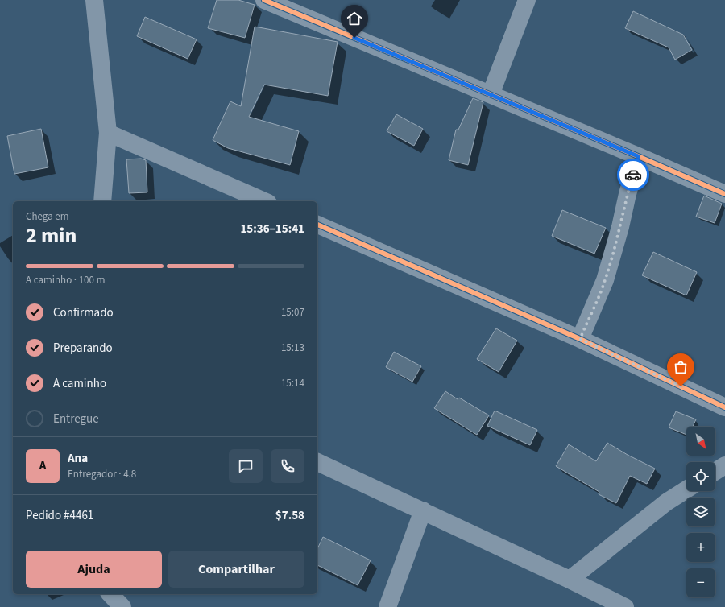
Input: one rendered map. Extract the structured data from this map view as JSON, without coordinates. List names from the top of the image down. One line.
{"north":"bottom right","page":{"heading":["2 min","Chega em","15:36–15:41"],"panel":["Ana","Entregador · 4.8","Pedido #4461","$7.58"],"bar":"A caminho · 100 m","list":[["Confirmado","15:07"],["Preparando","15:13"],["A caminho","15:14"],"Entregue"],"map_buttons":["+","−"],"round":"A","buttons":["Ajuda","Compartilhar"]}}
